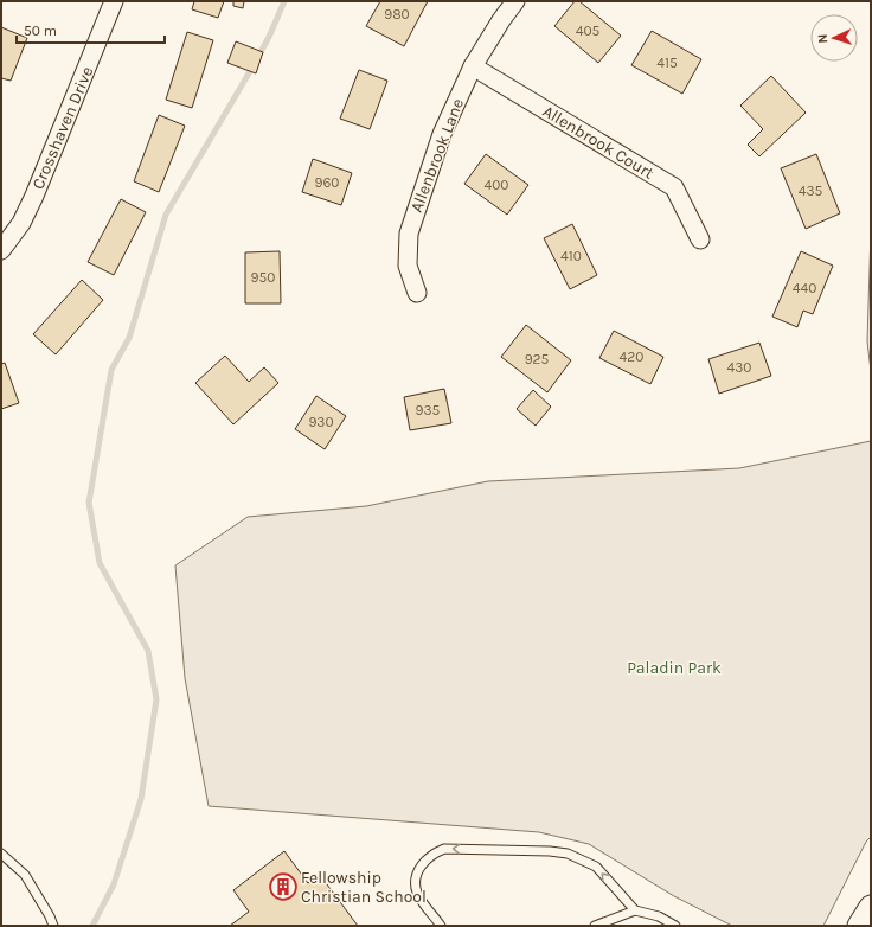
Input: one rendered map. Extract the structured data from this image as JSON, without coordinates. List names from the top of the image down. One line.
{"streets":{"street":["Crosshaven Drive","Allenbrook Court","Allenbrook Lane"]},"crossings":[["Allenbrook Court","Allenbrook Lane"]],"parks":["Paladin Park"],"places":{"building":["Fellowship Christian School"]},"house_numbers":["980","405","415","960","400","435","410","950","440","420","925","430","935","930"],"scale_bar":"50 m","north":"left"}
